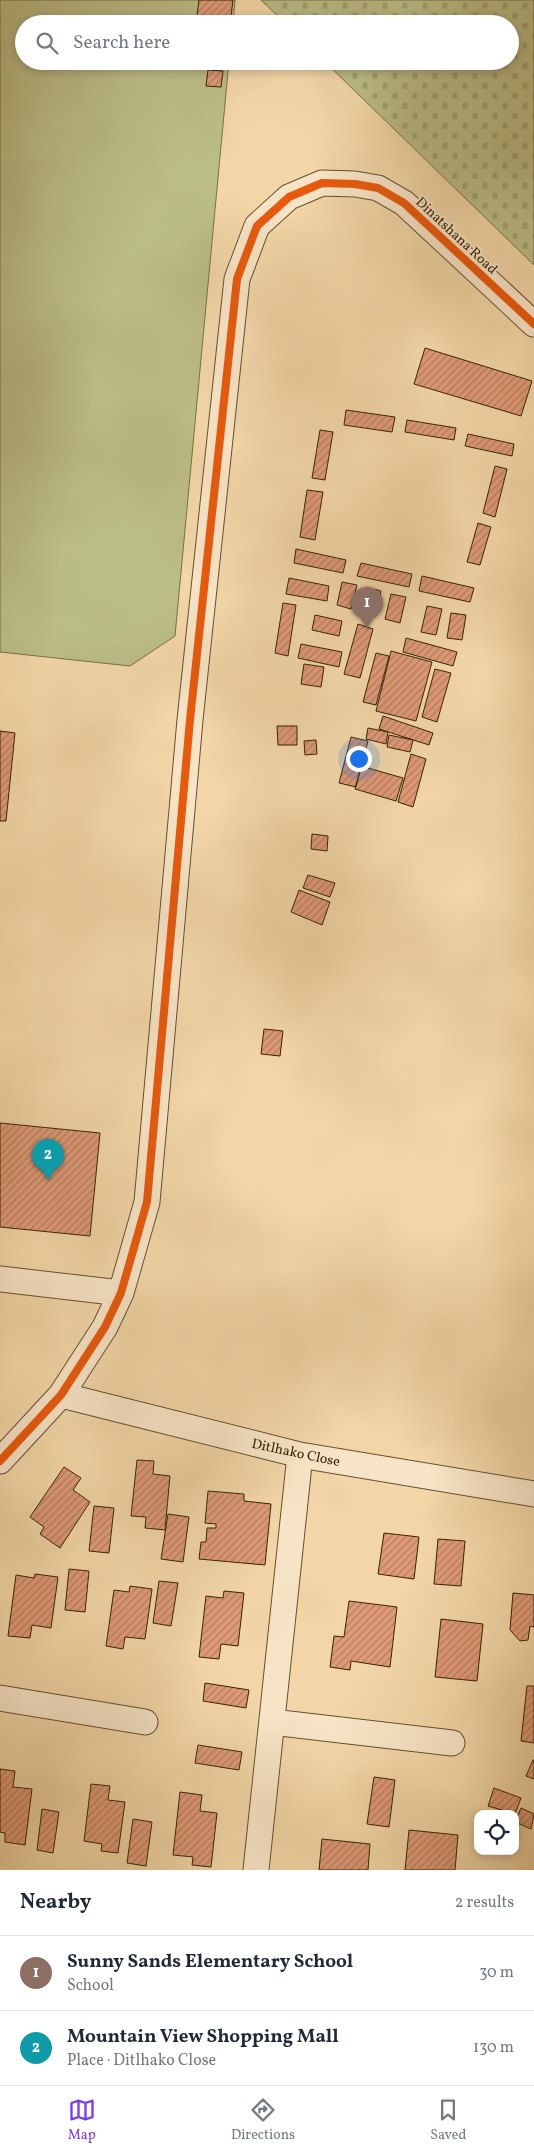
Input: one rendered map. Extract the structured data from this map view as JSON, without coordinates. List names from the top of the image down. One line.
{"streets":{"street":["Dinatshana Road","Ditlhako Close"]},"page":{"search":"Search here","pins":["1","2"],"heading":["Nearby","2 results"],"list":[{"mark":"1","name":"Sunny Sands Elementary School","note":"School","value":"30 m"},{"mark":"2","name":"Mountain View Shopping Mall","note":"Place · Ditlhako Close","value":"130 m"}],"nav":["Map","Directions","Saved"]}}
